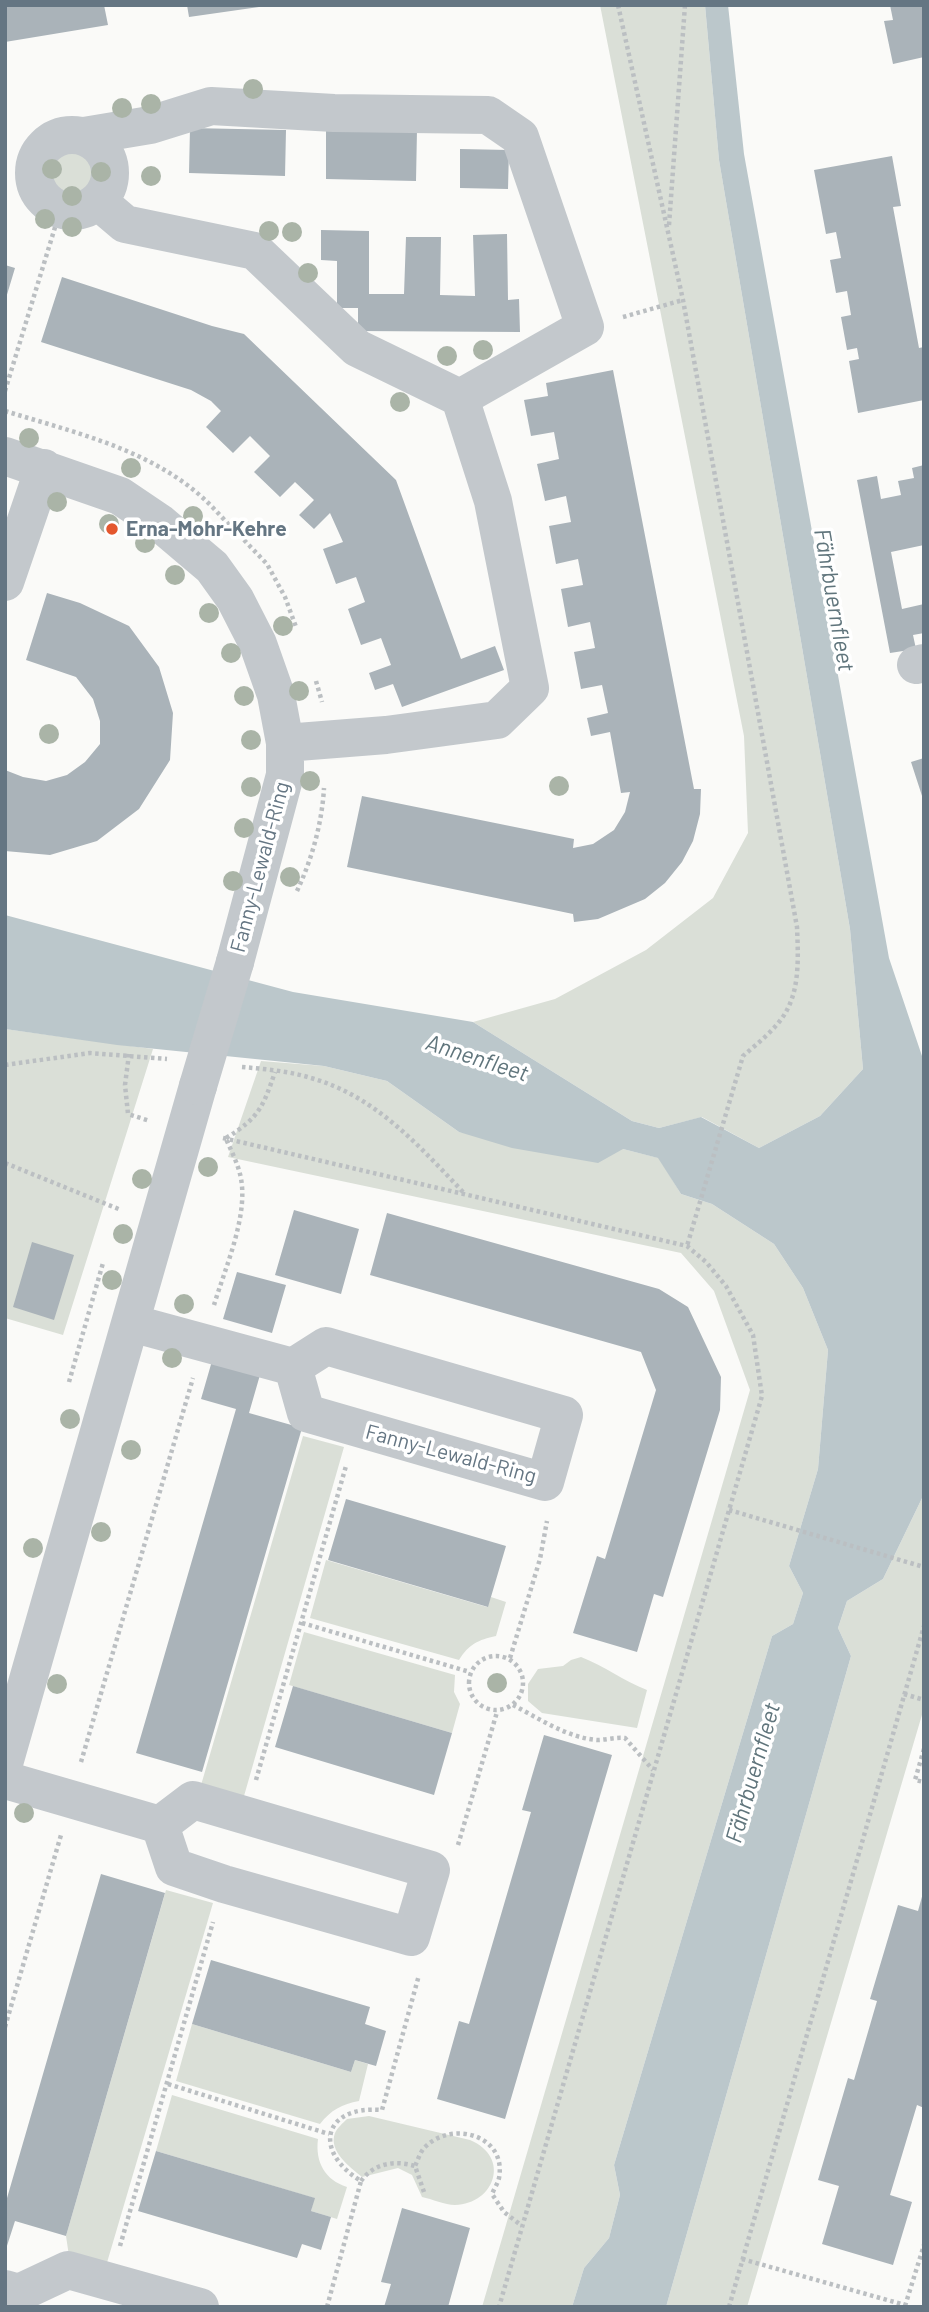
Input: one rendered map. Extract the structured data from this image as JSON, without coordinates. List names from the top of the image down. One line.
{"streets":{"street":["Fanny-Lewald-Ring"]},"water":["Fährbuernfleet","Annenfleet"],"places":["Erna-Mohr-Kehre"]}
